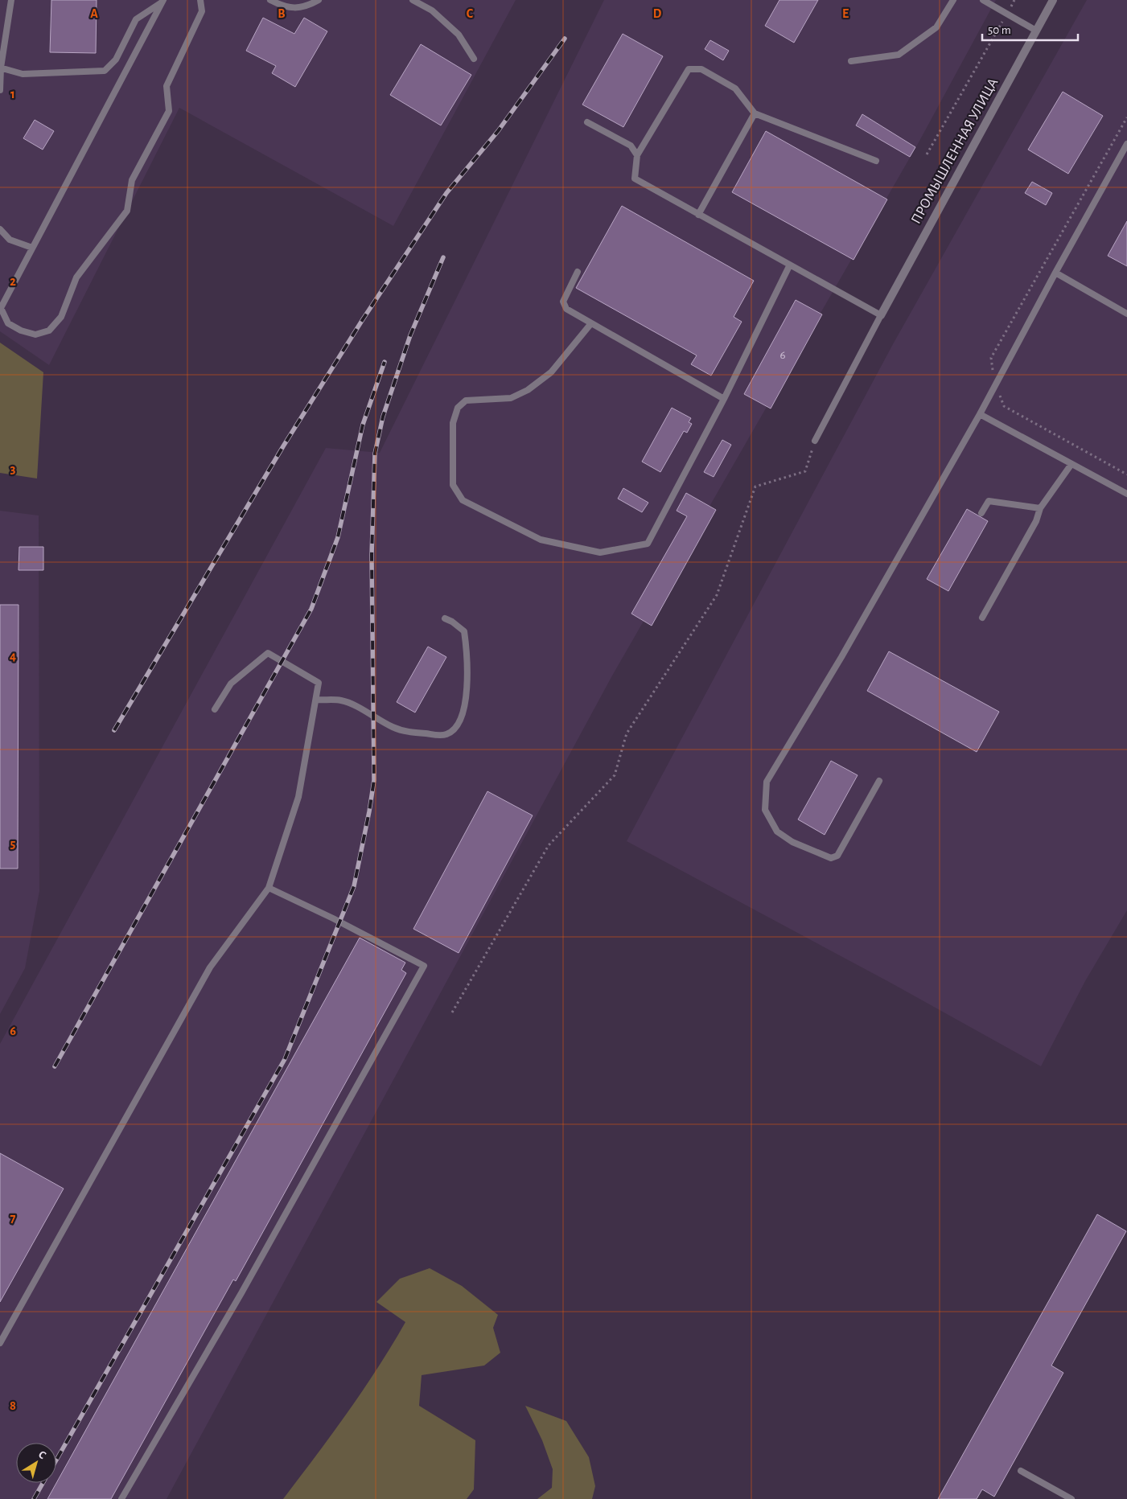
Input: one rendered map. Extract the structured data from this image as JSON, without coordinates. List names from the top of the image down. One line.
{"streets":{"street":["ПРОМЫШЛЕННАЯ УЛИЦА"]},"house_numbers":["6"],"scale_bar":"50 m","north":"top right","grid":{"columns":["A","B","C","D","E"],"rows":["1","2","3","4","5","6","7","8"]}}
